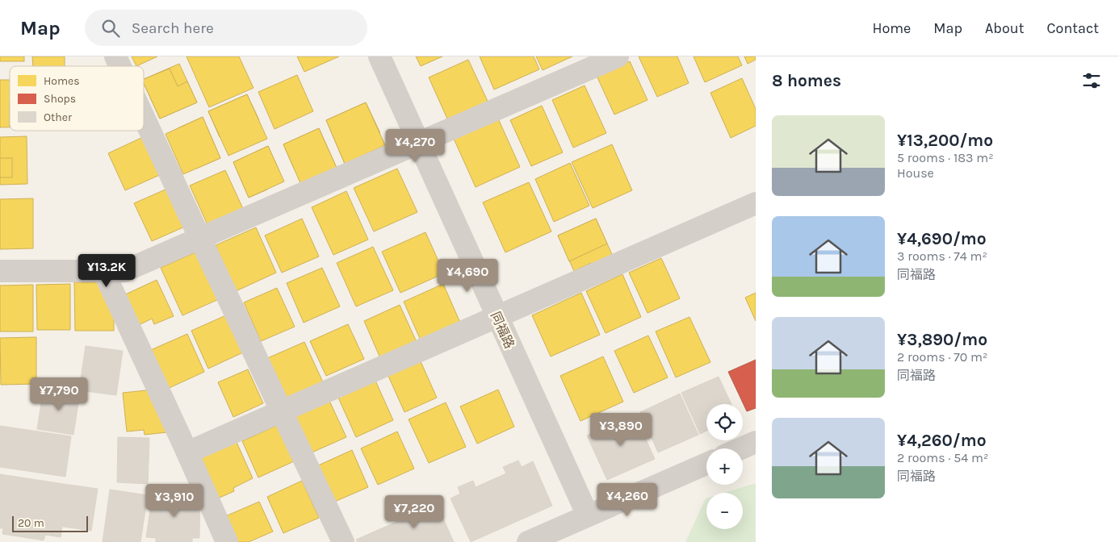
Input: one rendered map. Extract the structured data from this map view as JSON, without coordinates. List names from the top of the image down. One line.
{"streets":{"street":["同福路"]},"legend":["Homes","Shops","Other"],"scale_bar":"20 m","page":{"header":"Map","search":"Search here","nav":["Home","Map","About","Contact"],"heading":"8 homes","list":[{"name":"¥13,200/mo","note":"5 rooms · 183 m² · House"},{"name":"¥4,690/mo","note":"3 rooms · 74 m² · 同福路"},{"name":"¥3,890/mo","note":"2 rooms · 70 m² · 同福路"},{"name":"¥4,260/mo","note":"2 rooms · 54 m² · 同福路"}],"price":["¥4,270","¥13.2K","¥4,690","¥7,790","¥3,890","¥4,260","¥3,910","¥7,220"],"map_buttons":["+","−"],"scale":"20 m"}}
